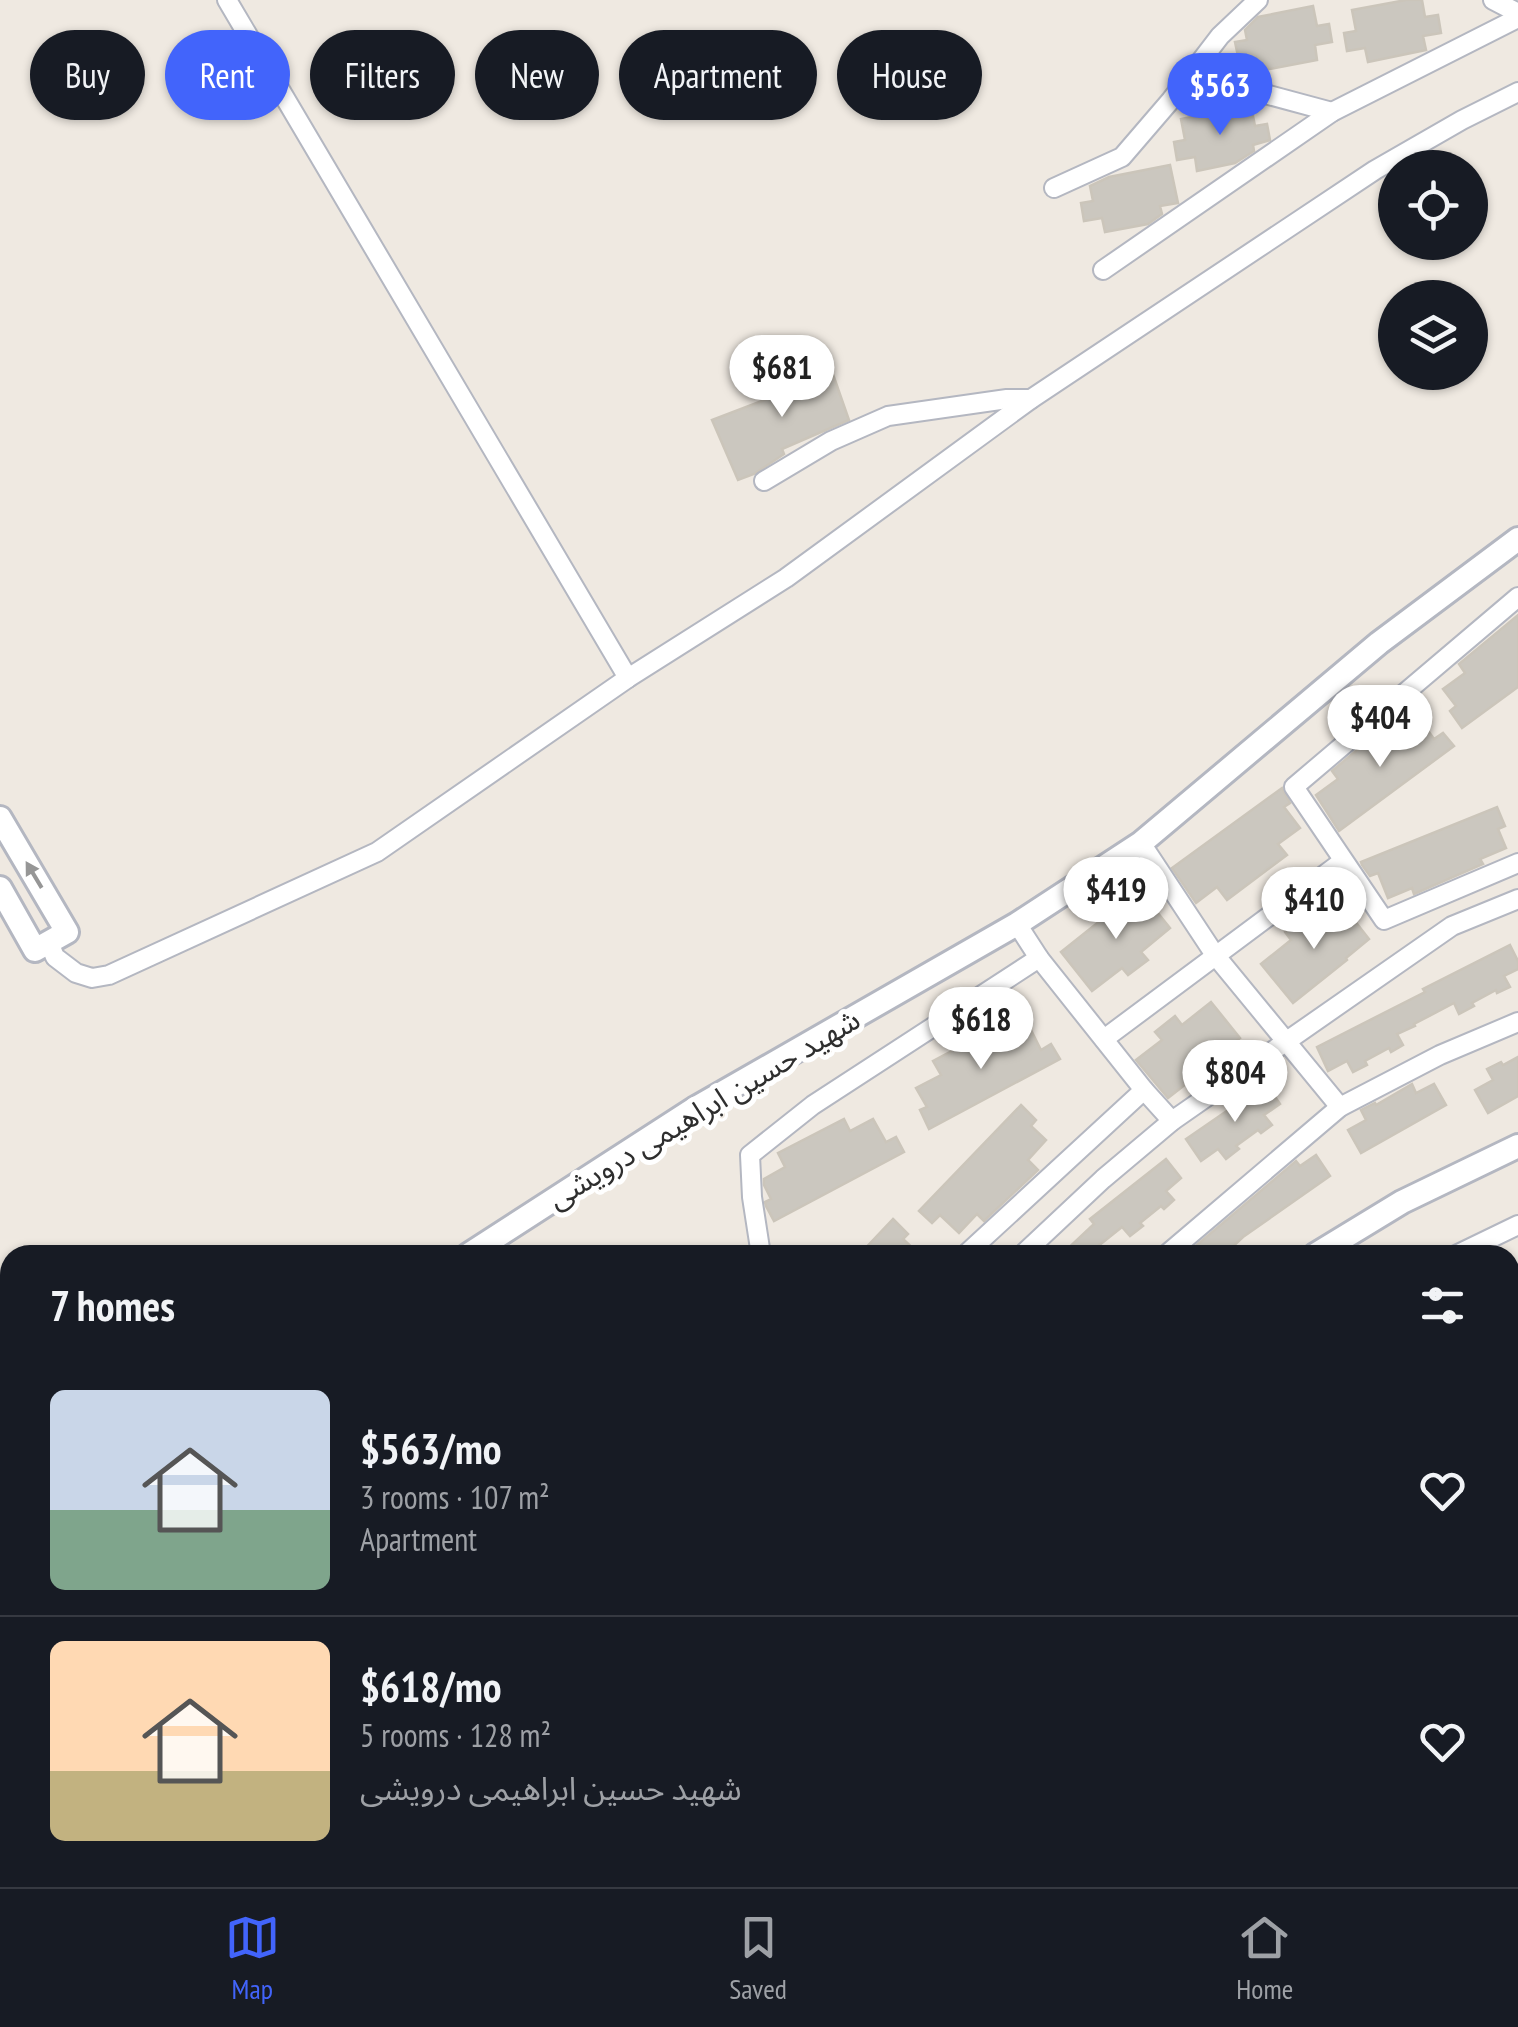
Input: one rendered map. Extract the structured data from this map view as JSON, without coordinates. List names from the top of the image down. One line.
{"streets":{"street":["شهید حسین ابراهیمی درویشی"]},"page":{"chip":["Buy","Rent","Filters","New","Apartment","House"],"price":["$563","$681","$404","$419","$410","$618","$804"],"heading":"7 homes","list":[{"name":"$563/mo","note":"3 rooms · 107 m² · Apartment"},{"name":"$618/mo","note":"5 rooms · 128 m² · شهید حسین ابراهیمی درویشی"}],"tabs":["Map","Saved","Home"]}}
